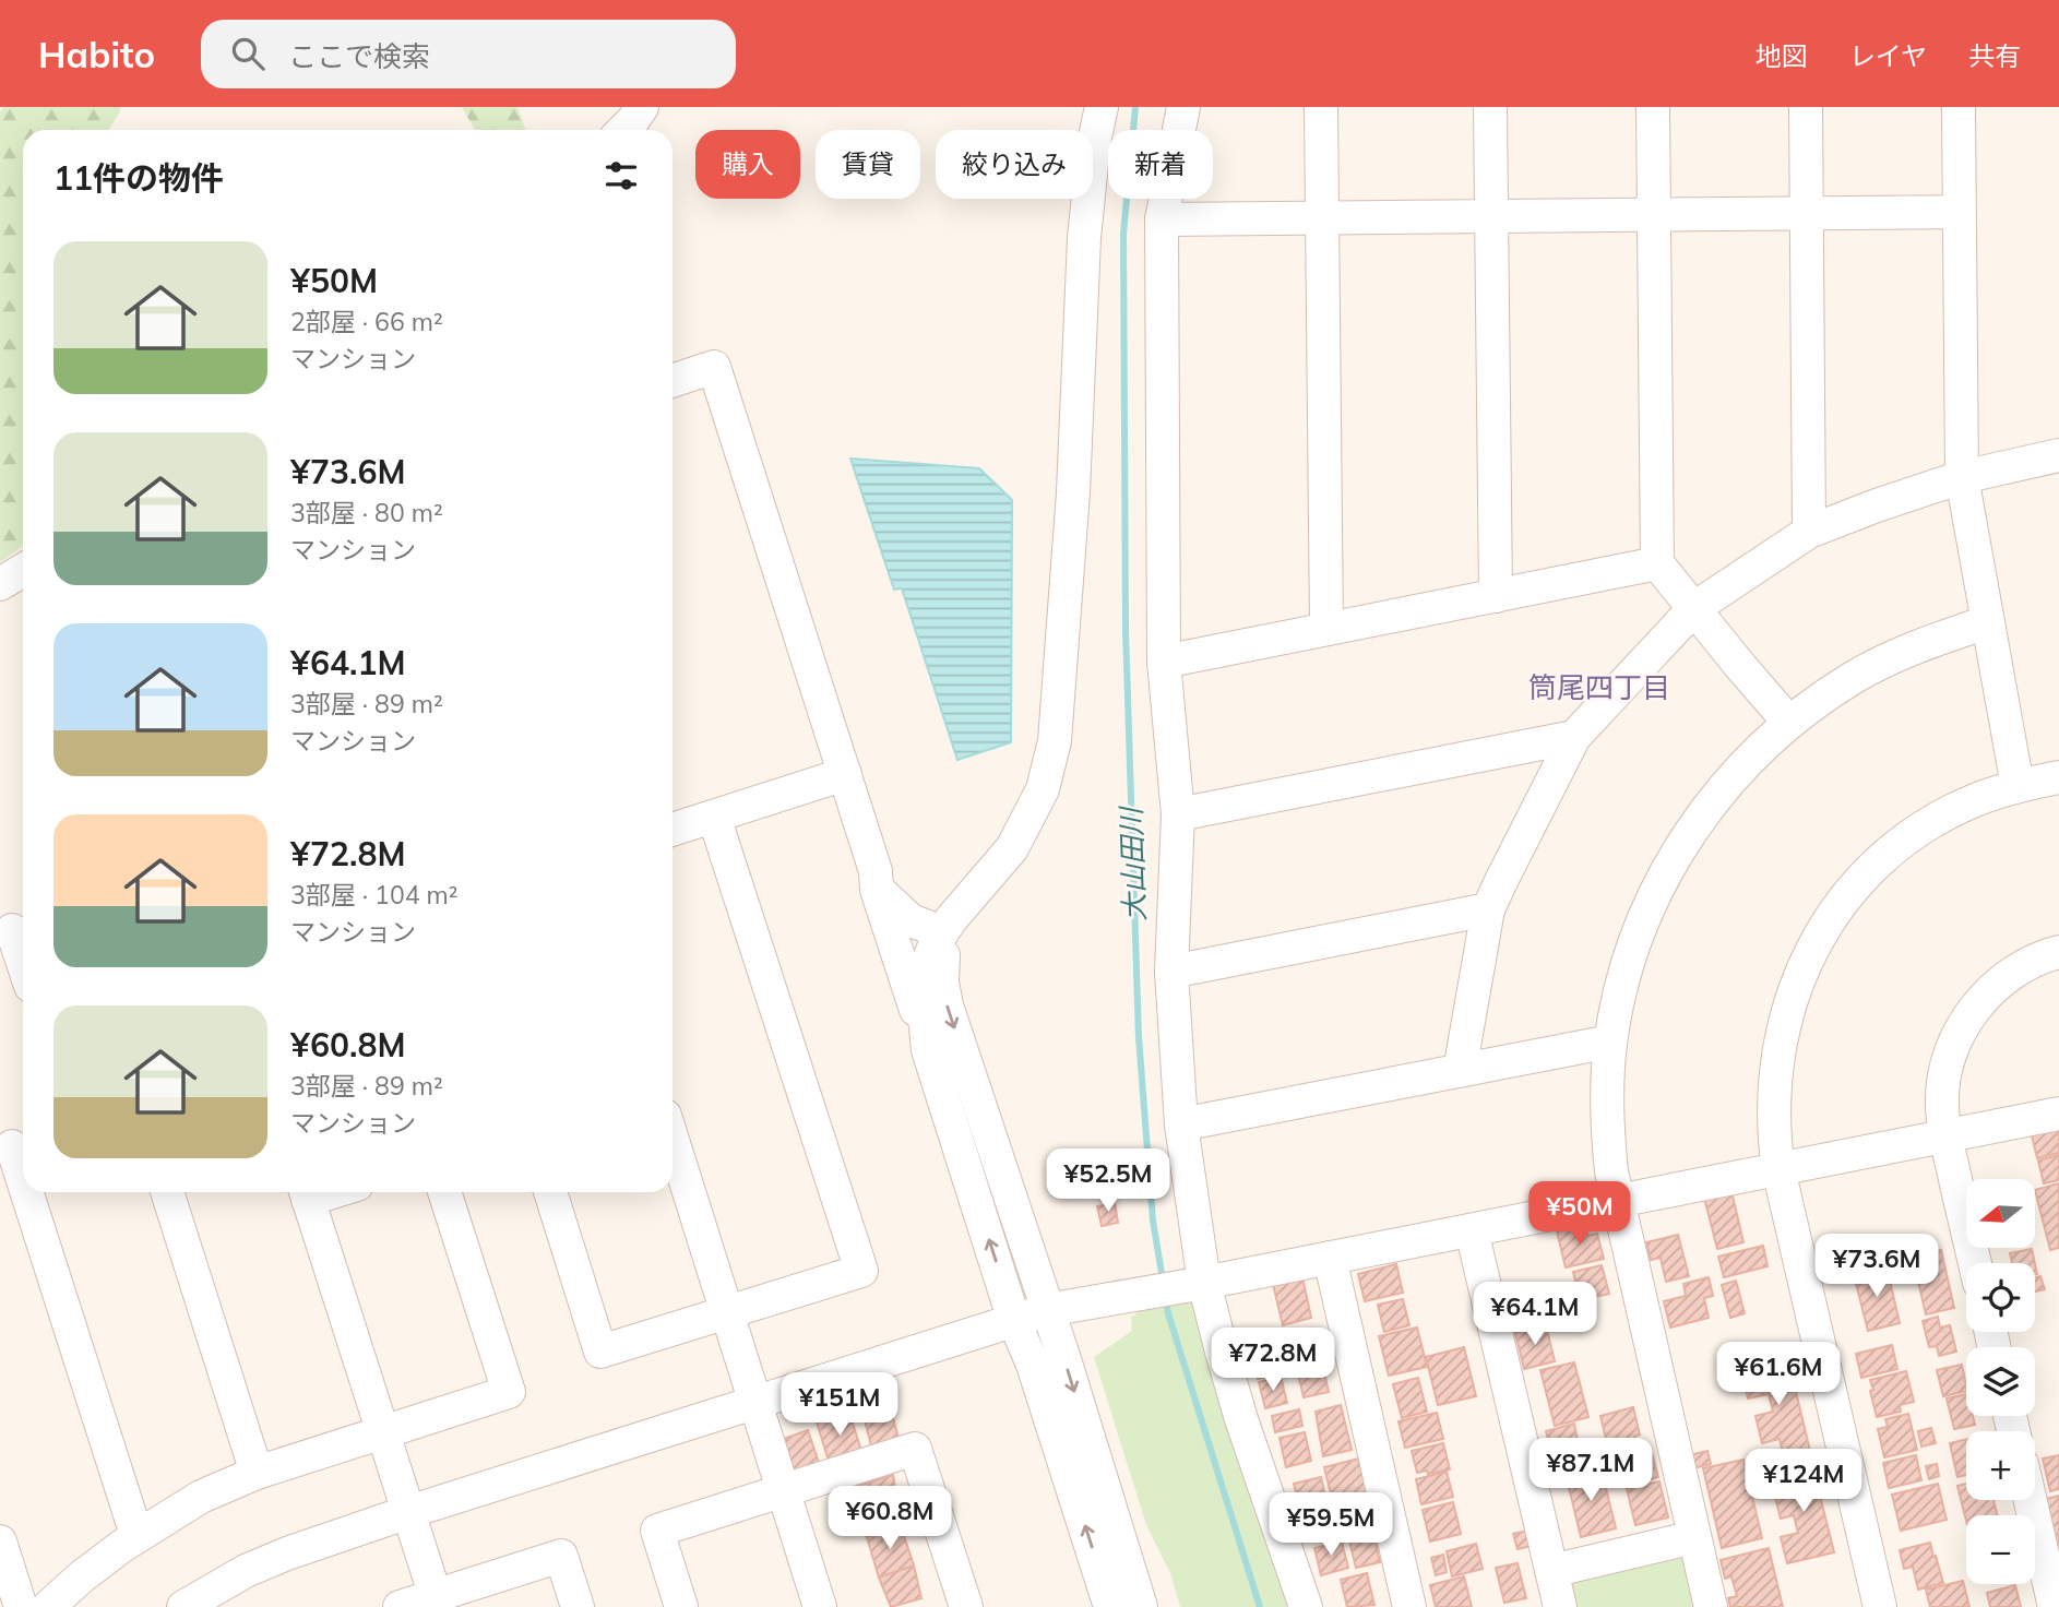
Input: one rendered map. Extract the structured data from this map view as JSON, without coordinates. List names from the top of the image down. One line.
{"districts":["筒尾四丁目"],"water":["大山田川"],"north":"left","page":{"header":"Habito","search":"ここで検索","nav":["地図","レイヤ","共有"],"chip":["購入","賃貸","絞り込み","新着"],"heading":"11件の物件","list":[{"name":"¥50M","note":"2部屋 · 66 m² · マンション"},{"name":"¥73.6M","note":"3部屋 · 80 m² · マンション"},{"name":"¥64.1M","note":"3部屋 · 89 m² · マンション"},{"name":"¥72.8M","note":"3部屋 · 104 m² · マンション"},{"name":"¥60.8M","note":"3部屋 · 89 m² · マンション"}],"price":["¥52.5M","¥50M","¥73.6M","¥64.1M","¥72.8M","¥61.6M","¥151M","¥87.1M","¥124M","¥60.8M","¥59.5M"],"map_buttons":["+","−"]}}
